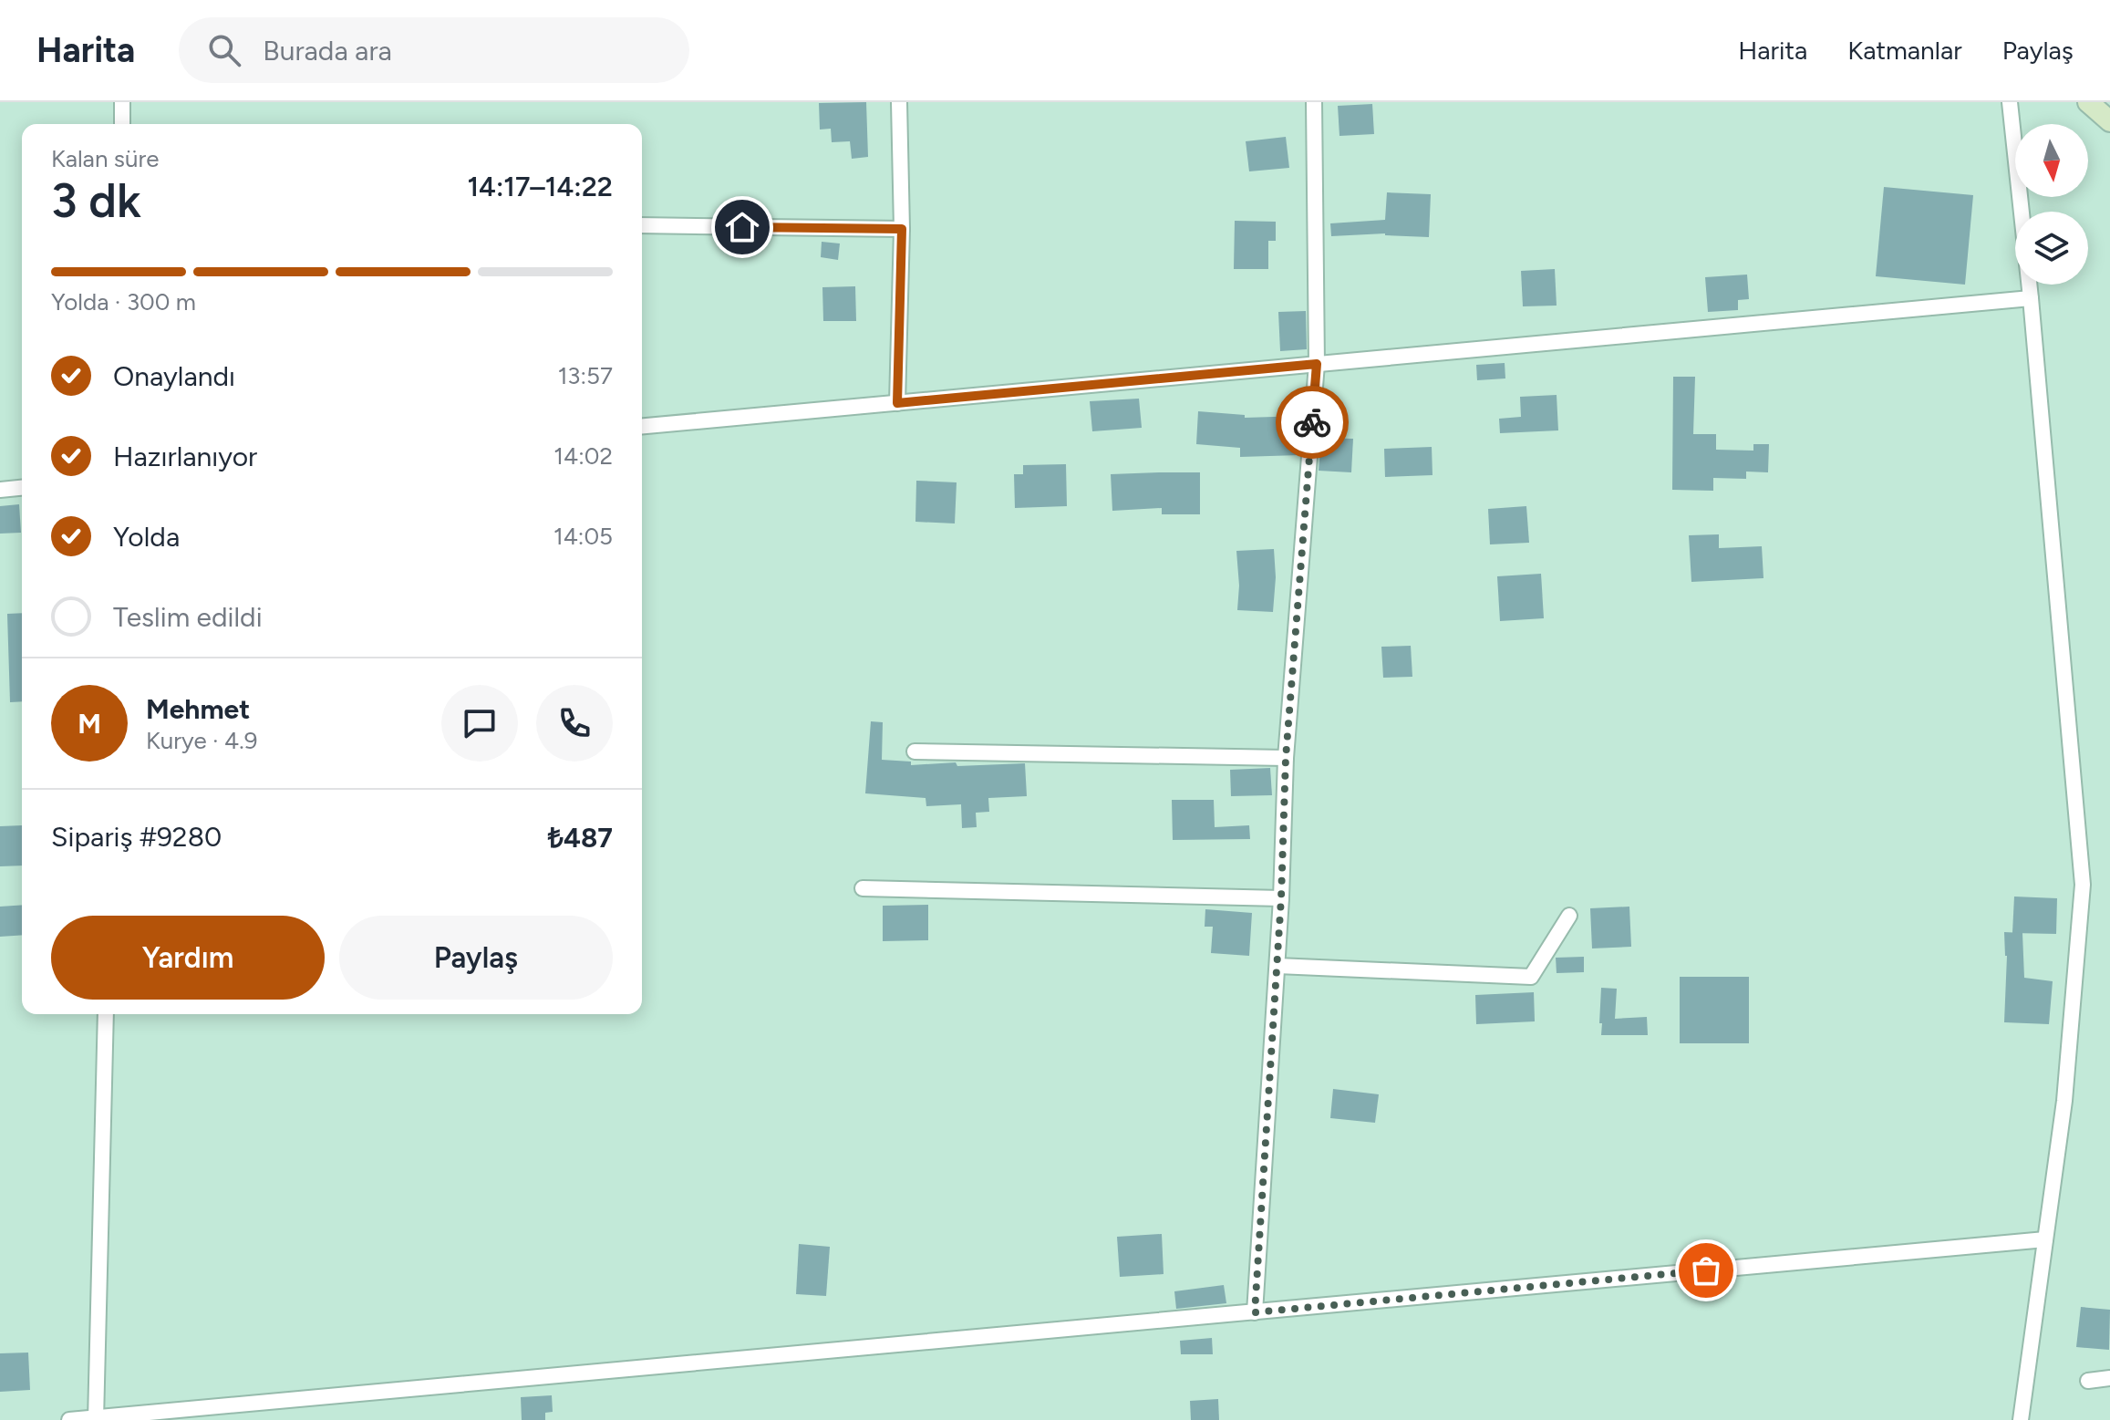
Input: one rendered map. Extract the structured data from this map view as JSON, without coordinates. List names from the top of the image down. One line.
{"north":"bottom","page":{"header":"Harita","search":"Burada ara","nav":["Harita","Katmanlar","Paylaş"],"heading":["3 dk","Kalan süre","14:17–14:22"],"panel":["Mehmet","Kurye · 4.9","Sipariş #9280","₺487"],"bar":"Yolda · 300 m","list":[["Onaylandı","13:57"],["Hazırlanıyor","14:02"],["Yolda","14:05"],"Teslim edildi"],"round":"M","buttons":["Yardım","Paylaş"]}}
